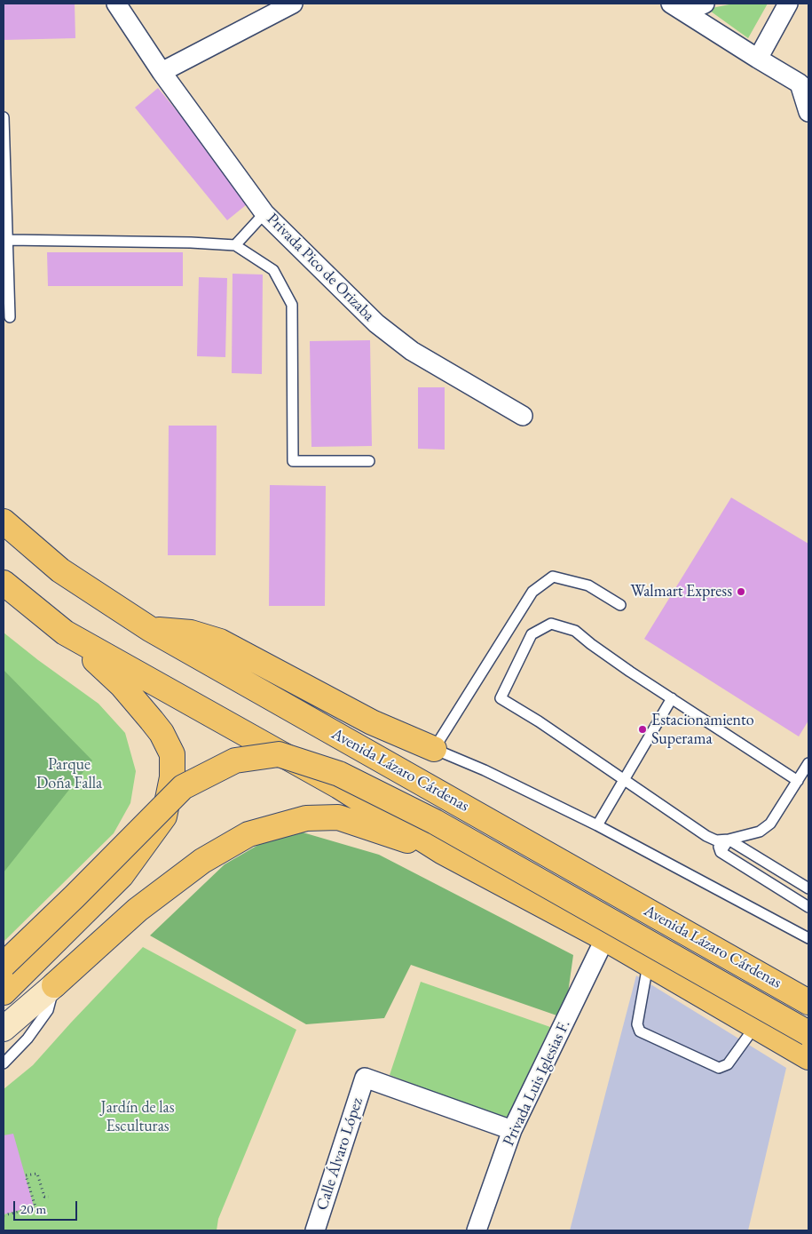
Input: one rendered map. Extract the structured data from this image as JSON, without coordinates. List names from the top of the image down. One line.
{"streets":{"highway":["Avenida Lázaro Cárdenas"],"street":["Privada Pico de Orizaba","Privada Luis Iglesias F.","Calle Álvaro López"]},"crossings":[["Privada Luis Iglesias F.","Calle Álvaro López"]],"parks":["Parque Doña Falla","Jardín de las Esculturas"],"places":["Walmart Express","Estacionamiento Superama"],"scale_bar":"20 m"}
